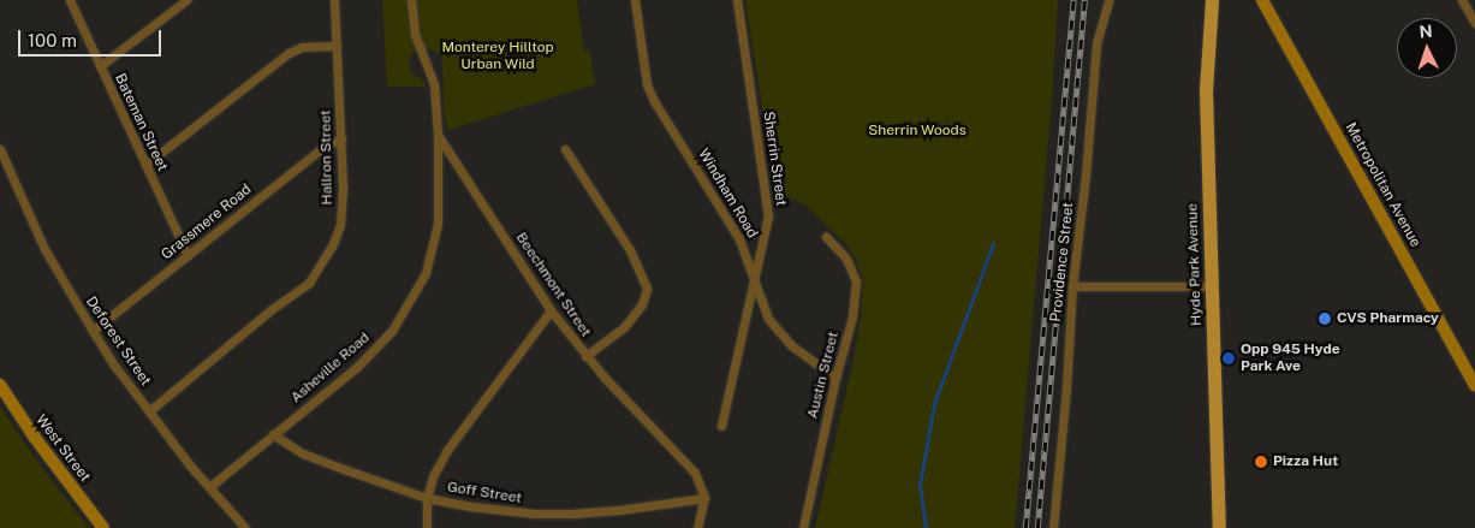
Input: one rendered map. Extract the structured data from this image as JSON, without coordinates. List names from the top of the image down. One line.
{"streets":{"main road":["Hyde Park Avenue"],"street":["Bateman Street","Hallron Street","Sherrin Street","Metropolitan Avenue","Windham Road","Grassmere Road","Providence Street","Beechmont Street","Deforest Street","Asheville Road","Austin Street","West Street","Goff Street"]},"crossings":[["Bateman Street","Grassmere Road"],["Hallron Street","Grassmere Road"],["Hallron Street","Deforest Street"],["Sherrin Street","Windham Road"],["Windham Road","Austin Street"],["Grassmere Road","Deforest Street"],["Beechmont Street","Asheville Road"],["Beechmont Street","Goff Street"],["Deforest Street","Asheville Road"],["Asheville Road","Goff Street"]],"parks":["Monterey Hilltop Urban Wild","Sherrin Woods"],"places":["CVS Pharmacy","Opp 945 Hyde Park Ave","Pizza Hut"],"scale_bar":"100 m","north":"top"}
